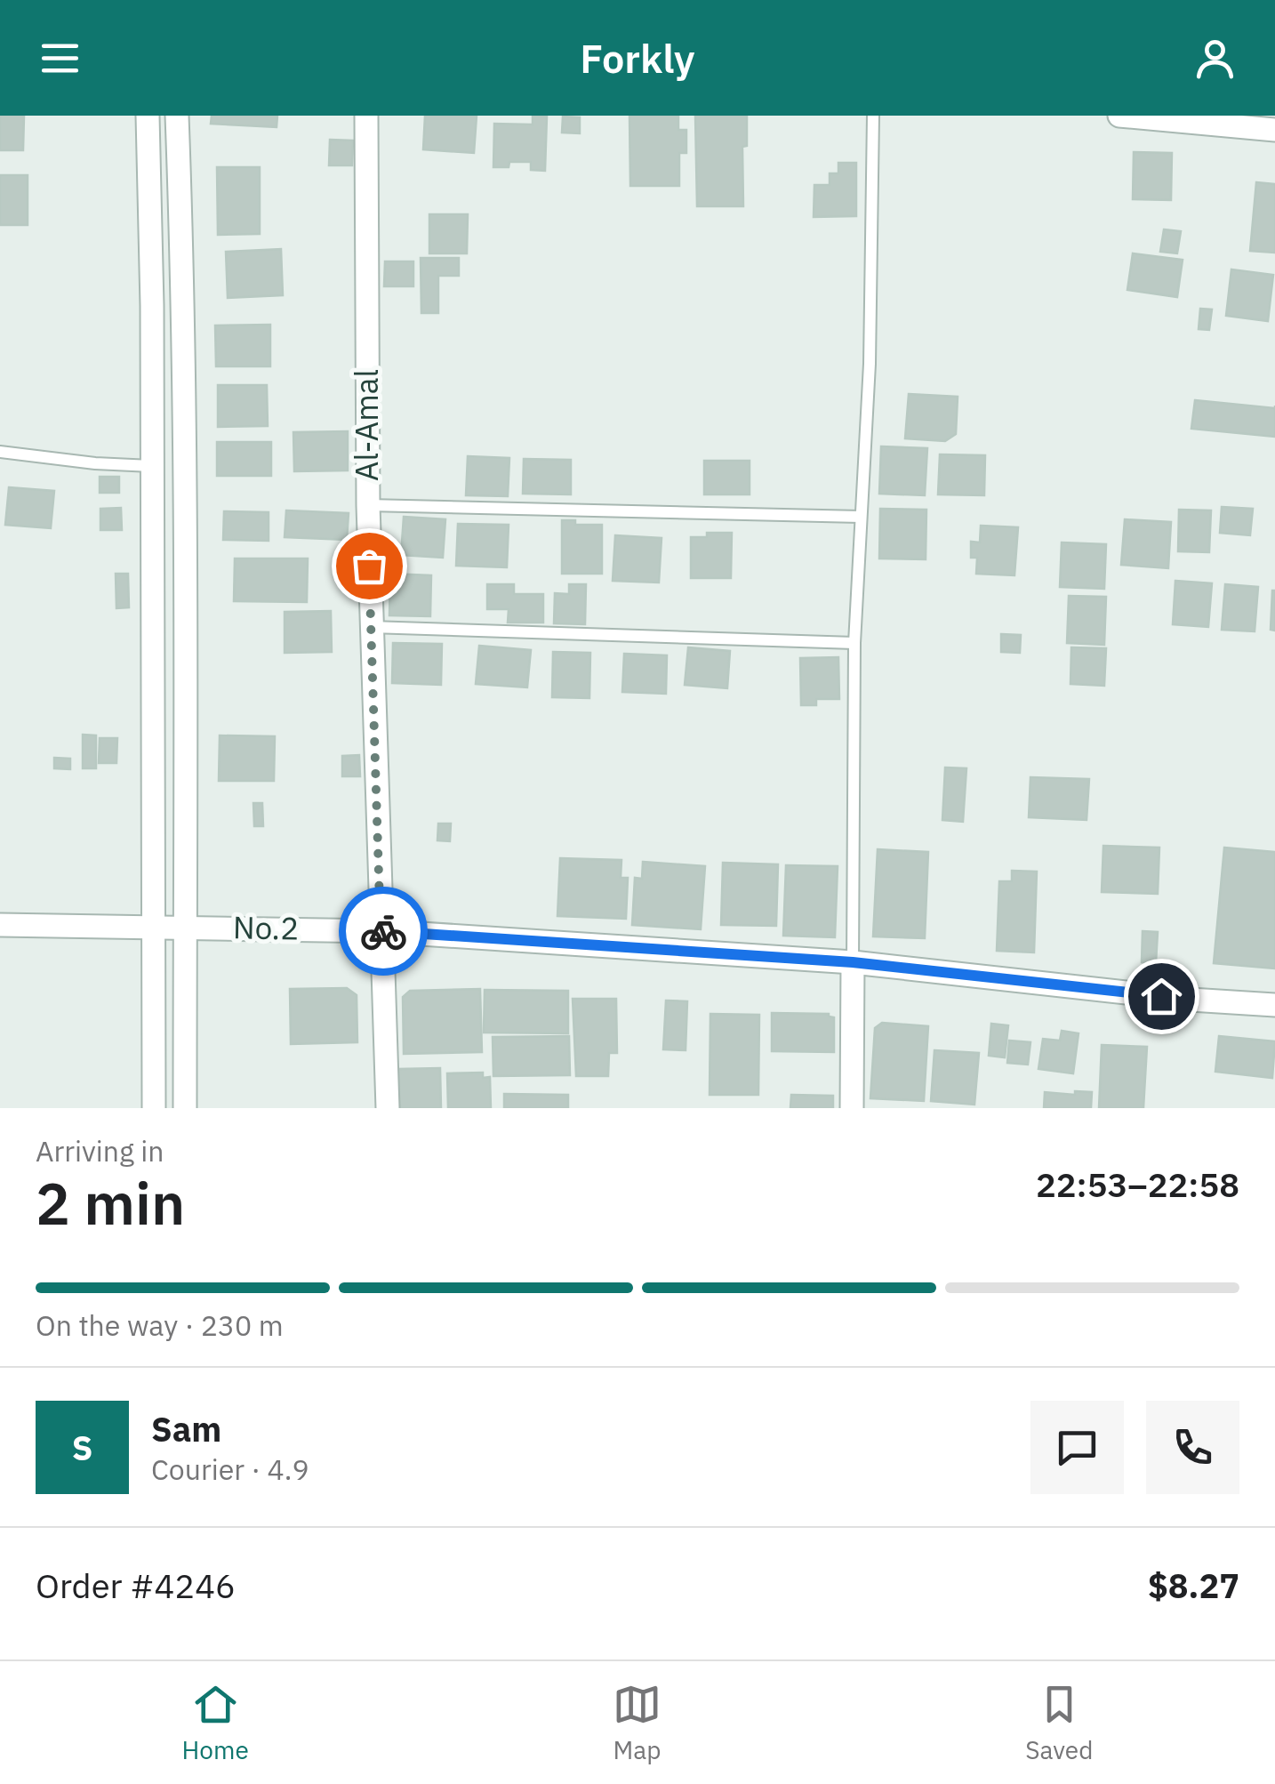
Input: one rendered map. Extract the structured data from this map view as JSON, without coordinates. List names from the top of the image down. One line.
{"streets":{"street":["Al-Amal","No.2"]},"crossings":[["Al-Amal","No.2"]],"page":{"header":"Forkly","heading":["2 min","Arriving in","22:53–22:58"],"panel":["Sam","Courier · 4.9","Order #4246","$8.27"],"bar":"On the way · 230 m","round":"S","tabs":["Home","Map","Saved"]}}
